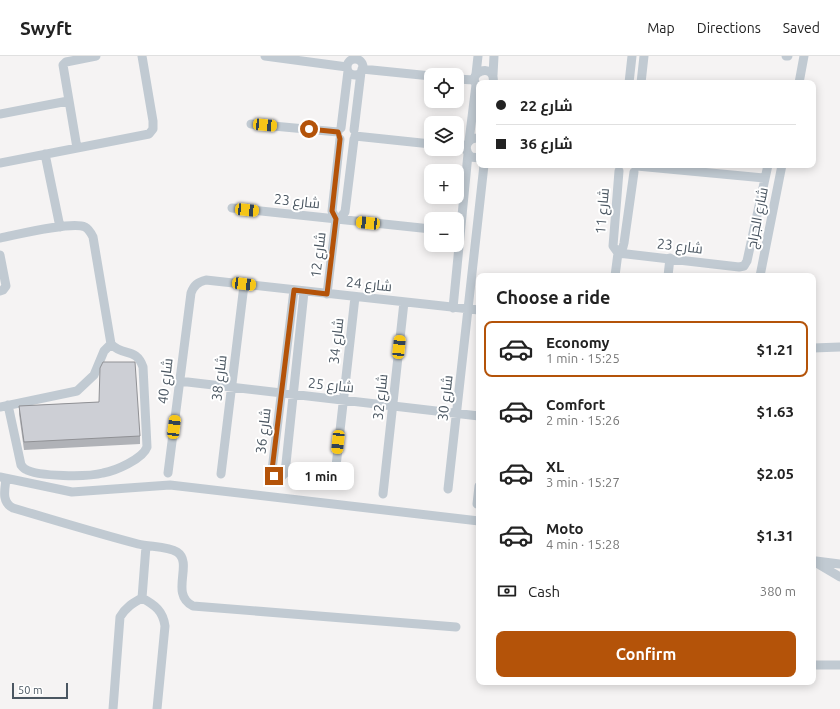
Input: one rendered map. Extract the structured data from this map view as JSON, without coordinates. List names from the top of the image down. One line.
{"streets":{"street":["شارع 23","شارع 11","شارع الجراج","شارع 12","شارع 24","شارع 34","شارع 38","شارع 40","شارع 25","شارع 32","شارع 30","شارع 36"]},"crossings":[["شارع 23","شارع 11"],["شارع 23","شارع 12"],["شارع 12","شارع 24"],["شارع 24","شارع 34"],["شارع 24","شارع 38"],["شارع 24","شارع 40"],["شارع 24","شارع 32"],["شارع 24","شارع 30"],["شارع 24","شارع 36"],["شارع 34","شارع 25"],["شارع 38","شارع 25"],["شارع 40","شارع 25"],["شارع 25","شارع 32"],["شارع 25","شارع 30"],["شارع 25","شارع 36"]],"scale_bar":"50 m","page":{"header":"Swyft","nav":["Map","Directions","Saved"],"map_buttons":["+","−"],"banner":["شارع 22","شارع 36"],"heading":"Choose a ride","list":[{"name":"Economy","note":"1 min · 15:25","value":"$1.21"},{"name":"Comfort","note":"2 min · 15:26","value":"$1.63"},{"name":"XL","note":"3 min · 15:27","value":"$2.05"},{"name":"Moto","note":"4 min · 15:28","value":"$1.31"}],"bubble":"1 min","pay":["Cash","380 m"],"buttons":"Confirm","scale":"50 m"}}
